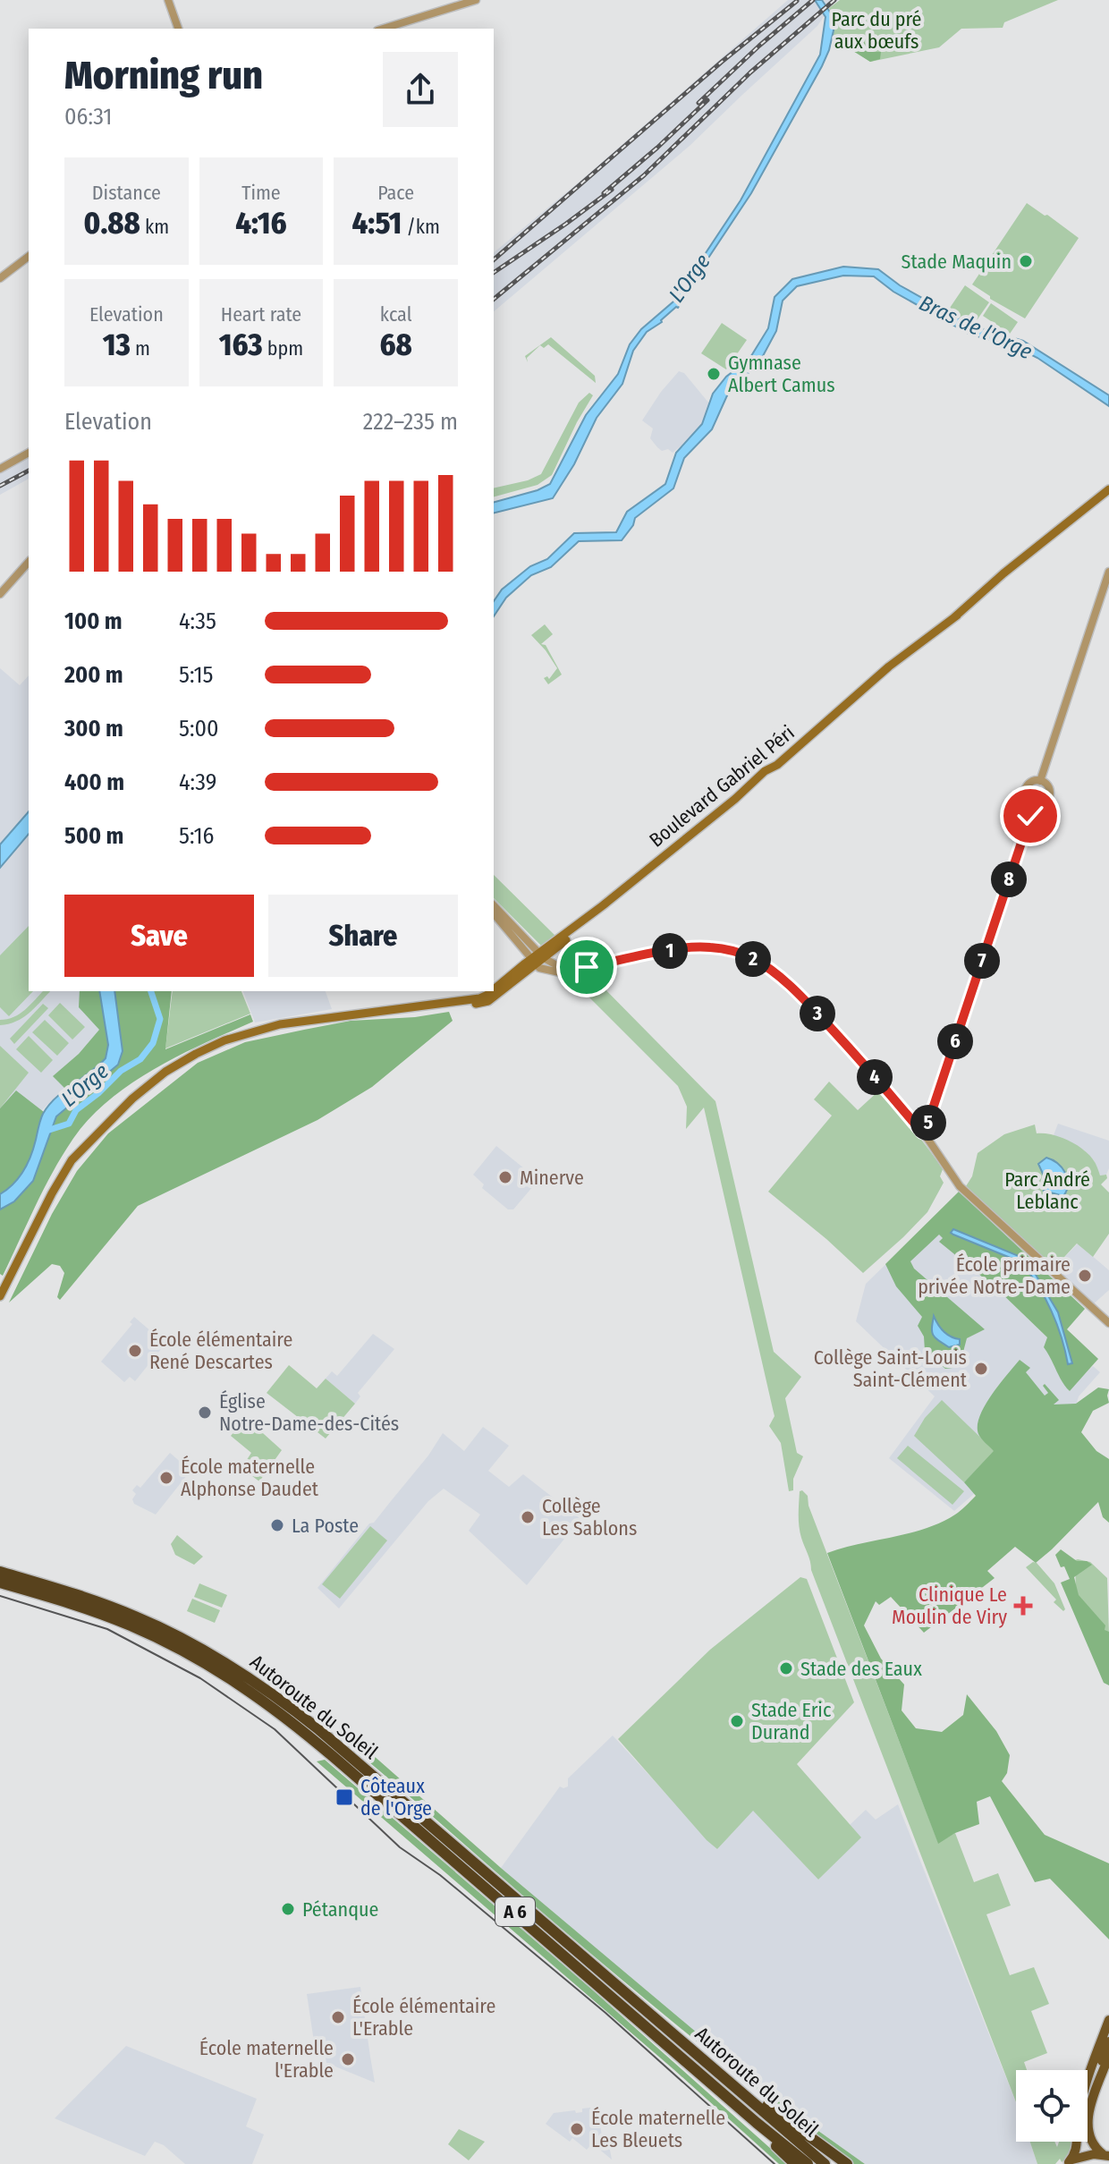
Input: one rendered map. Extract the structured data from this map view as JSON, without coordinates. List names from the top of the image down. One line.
{"streets":{"highway":["Autoroute du Soleil","A 6"],"main road":["Boulevard Gabriel Péri"]},"water":["L'Orge","Bras de l'Orge"],"parks":["Parc du pré aux bœufs","Parc André Leblanc"],"places":{"other":["Stade Maquin","Gymnase Albert Camus","Minerve","École primaire privée Notre-Dame","École élémentaire René Descartes","Collège Saint-Louis Saint-Clément","Église Notre-Dame-des-Cités","École maternelle Alphonse Daudet","Collège Les Sablons","La Poste","Stade des Eaux","Stade Eric Durand","Pétanque","École élémentaire L'Erable","École maternelle l'Erable","École maternelle Les Bleuets"],"health":["Clinique Le Moulin de Viry"],"transit":["Côteaux de l'Orge"]},"page":{"heading":["Morning run","06:31"],"stats":[["Distance","0.88 km"],["Time","4:16"],["Pace","4:51 /km"],["Elevation","13 m"],["Heart rate","163 bpm"],["kcal","68"]],"chart":["Elevation","222–235 m"],"list":[{"name":"100 m","note":"4:35"},{"name":"200 m","note":"5:15"},{"name":"300 m","note":"5:00"},{"name":"400 m","note":"4:39"},{"name":"500 m","note":"5:16"}],"pins":["8","1","2","7","3","6","4","5"],"buttons":["Save","Share"]}}
